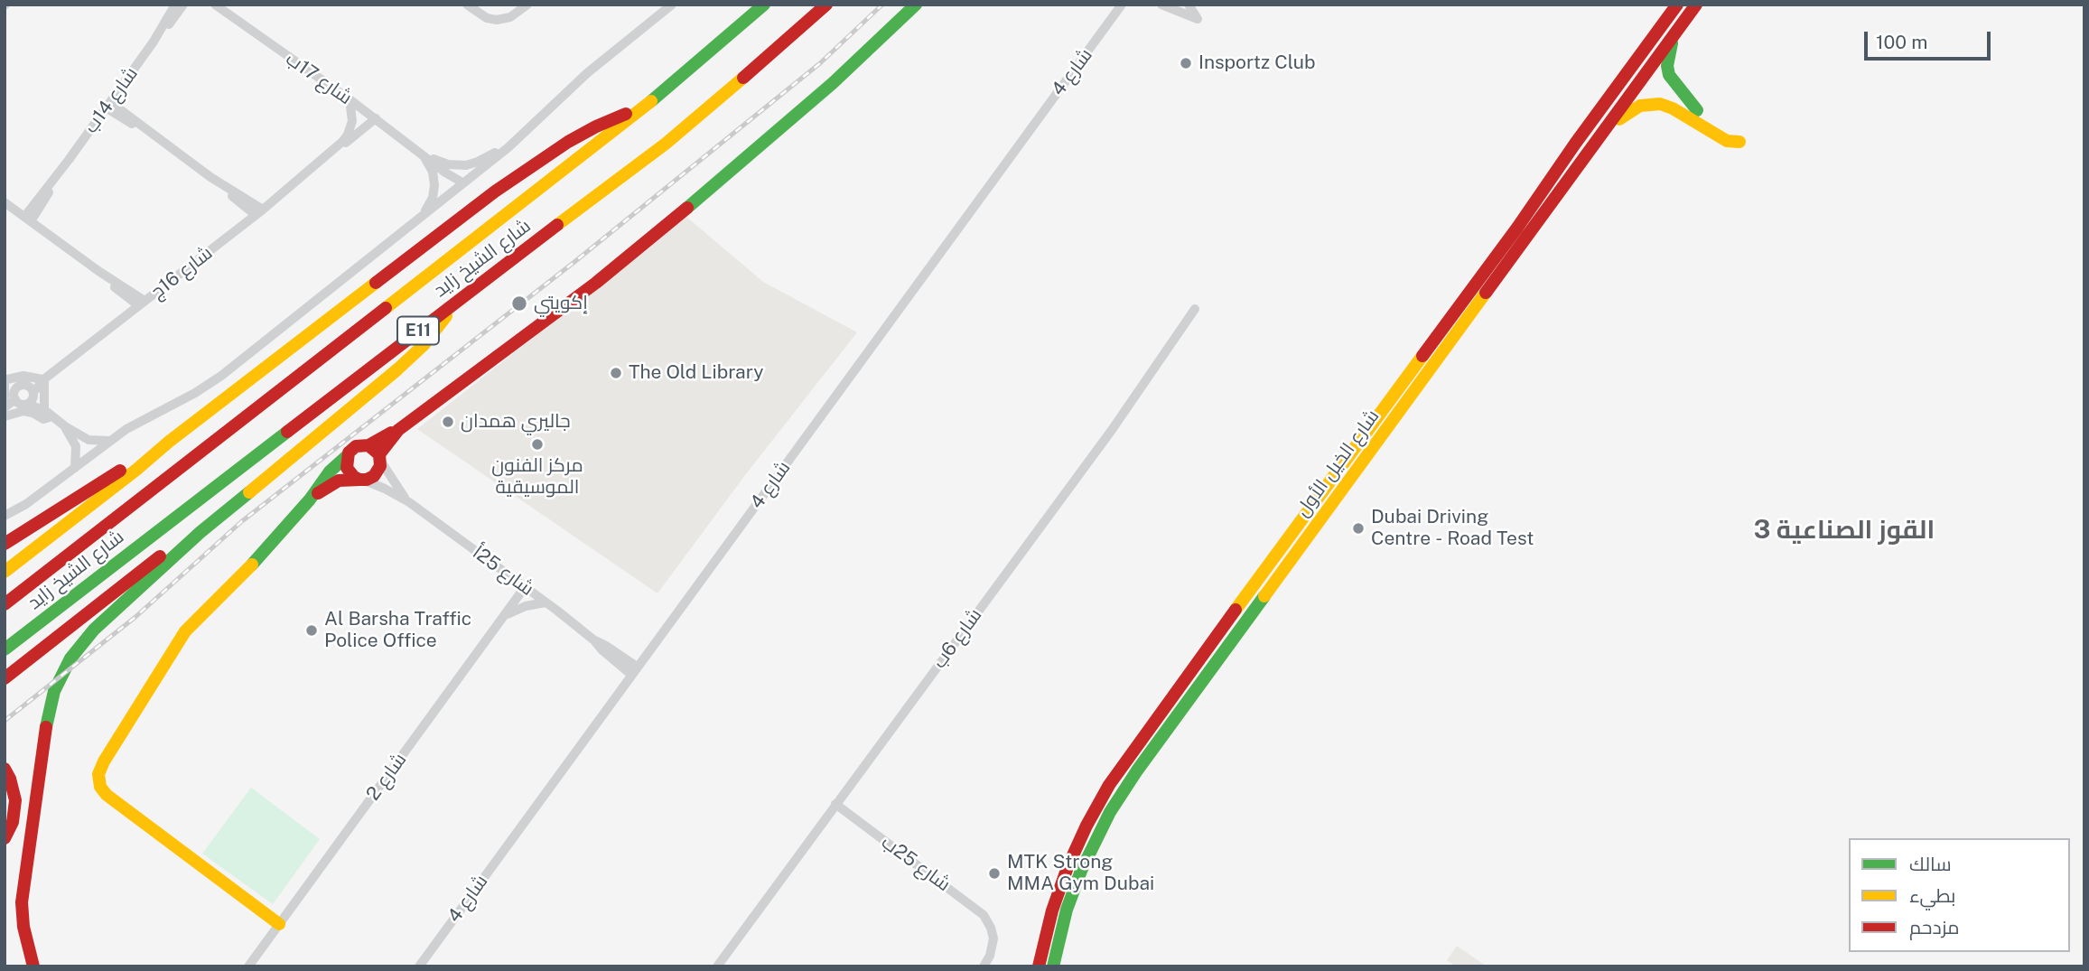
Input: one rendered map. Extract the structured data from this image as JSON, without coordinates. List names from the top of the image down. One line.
{"streets":{"main road":["شارع الشيخ زايد","E11","شارع الخيل الأول"],"street":["شارع 4","شارع 17ب","شارع 14ب","شارع 16ج","شارع 25أ","شارع 6ب","شارع 2","شارع 25ب"]},"crossings":[["شارع 4","شارع 25أ"],["شارع 17ب","شارع 16ج"],["شارع 25أ","شارع 2"],["شارع 6ب","شارع 25ب"]],"districts":["القوز الصناعية 3"],"places":["Insportz Club","إكويتي","The Old Library","جاليري همدان","مركز الفنون الموسيقية","Dubai Driving Centre - Road Test","Al Barsha Traffic Police Office","MTK Strong MMA Gym Dubai"],"legend":["سالك","بطيء","مزدحم"],"scale_bar":"100 m"}
